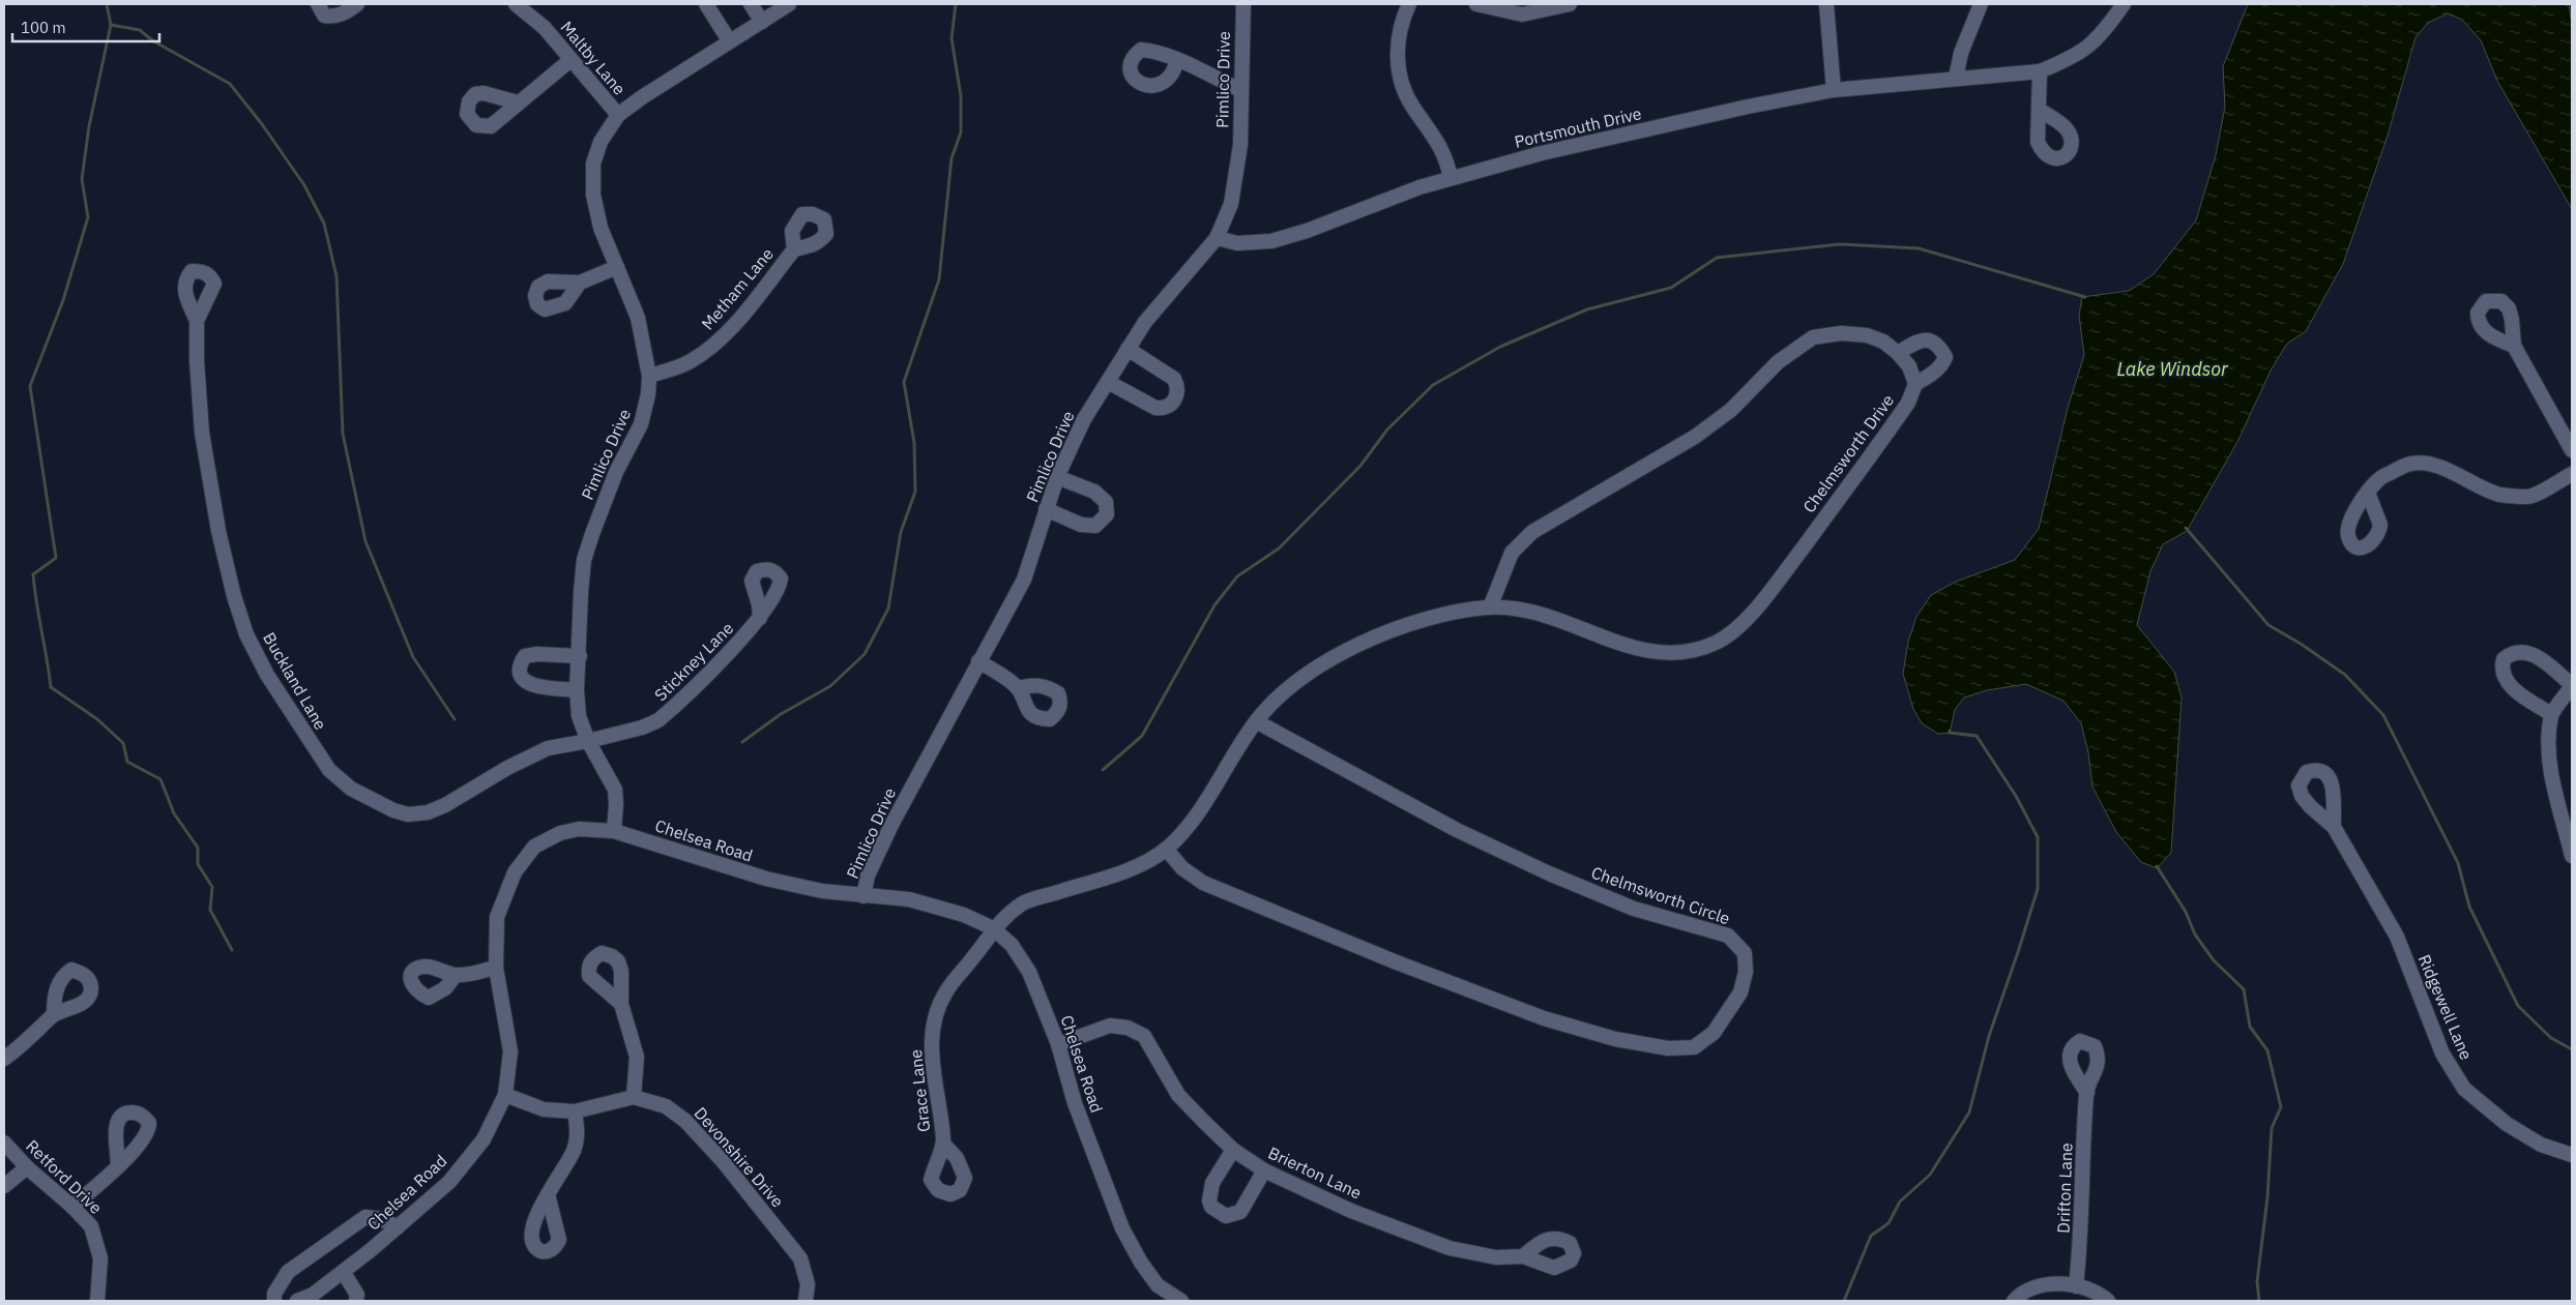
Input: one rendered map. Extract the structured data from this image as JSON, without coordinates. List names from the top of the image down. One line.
{"streets":{"street":["Maltby Lane","Pimlico Drive","Portsmouth Drive","Metham Lane","Chelmsworth Drive","Stickney Lane","Buckland Lane","Chelsea Road","Chelmsworth Circle","Ridgewell Lane","Grace Lane","Devonshire Drive","Brierton Lane","Retford Drive","Drifton Lane"]},"crossings":[["Maltby Lane","Pimlico Drive"],["Pimlico Drive","Portsmouth Drive"],["Pimlico Drive","Metham Lane"],["Pimlico Drive","Stickney Lane"],["Pimlico Drive","Buckland Lane"],["Pimlico Drive","Chelsea Road"],["Chelmsworth Drive","Chelsea Road"],["Chelmsworth Drive","Chelmsworth Circle"],["Chelmsworth Drive","Grace Lane"],["Stickney Lane","Buckland Lane"],["Chelsea Road","Grace Lane"],["Chelsea Road","Devonshire Drive"],["Chelsea Road","Brierton Lane"]],"water":["Lake Windsor"],"scale_bar":"100 m"}
